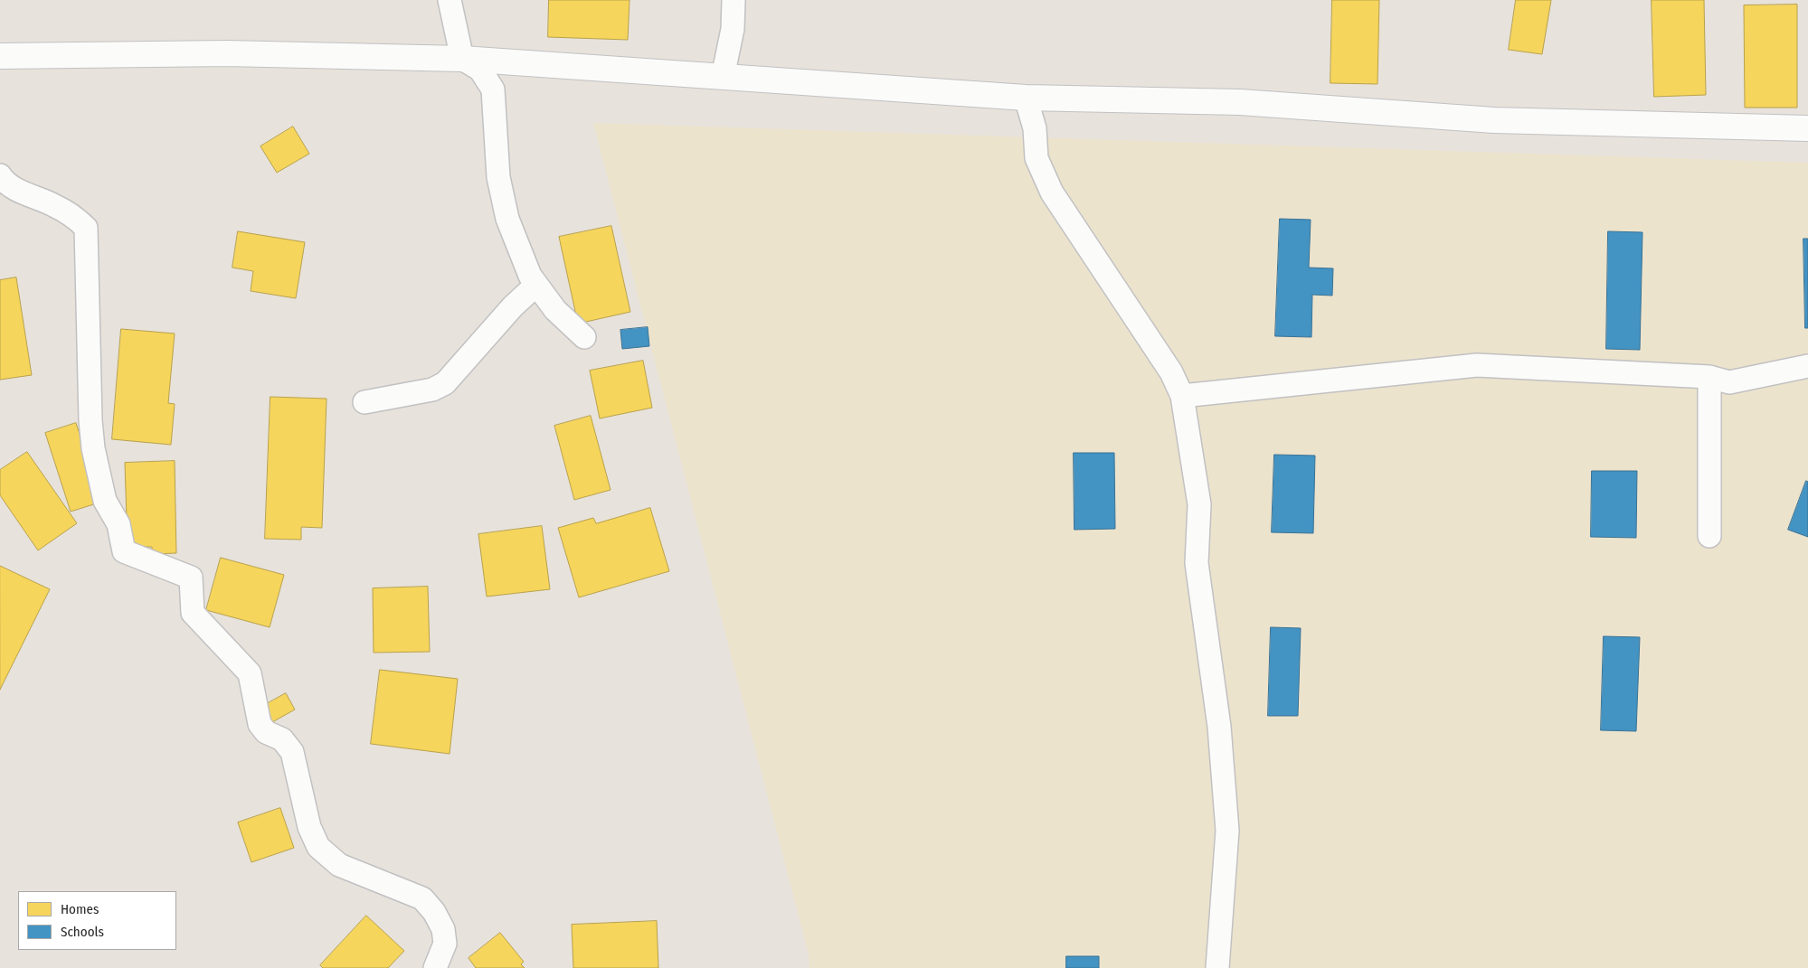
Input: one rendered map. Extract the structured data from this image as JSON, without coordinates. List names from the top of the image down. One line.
{"legend":["Homes","Schools"]}
